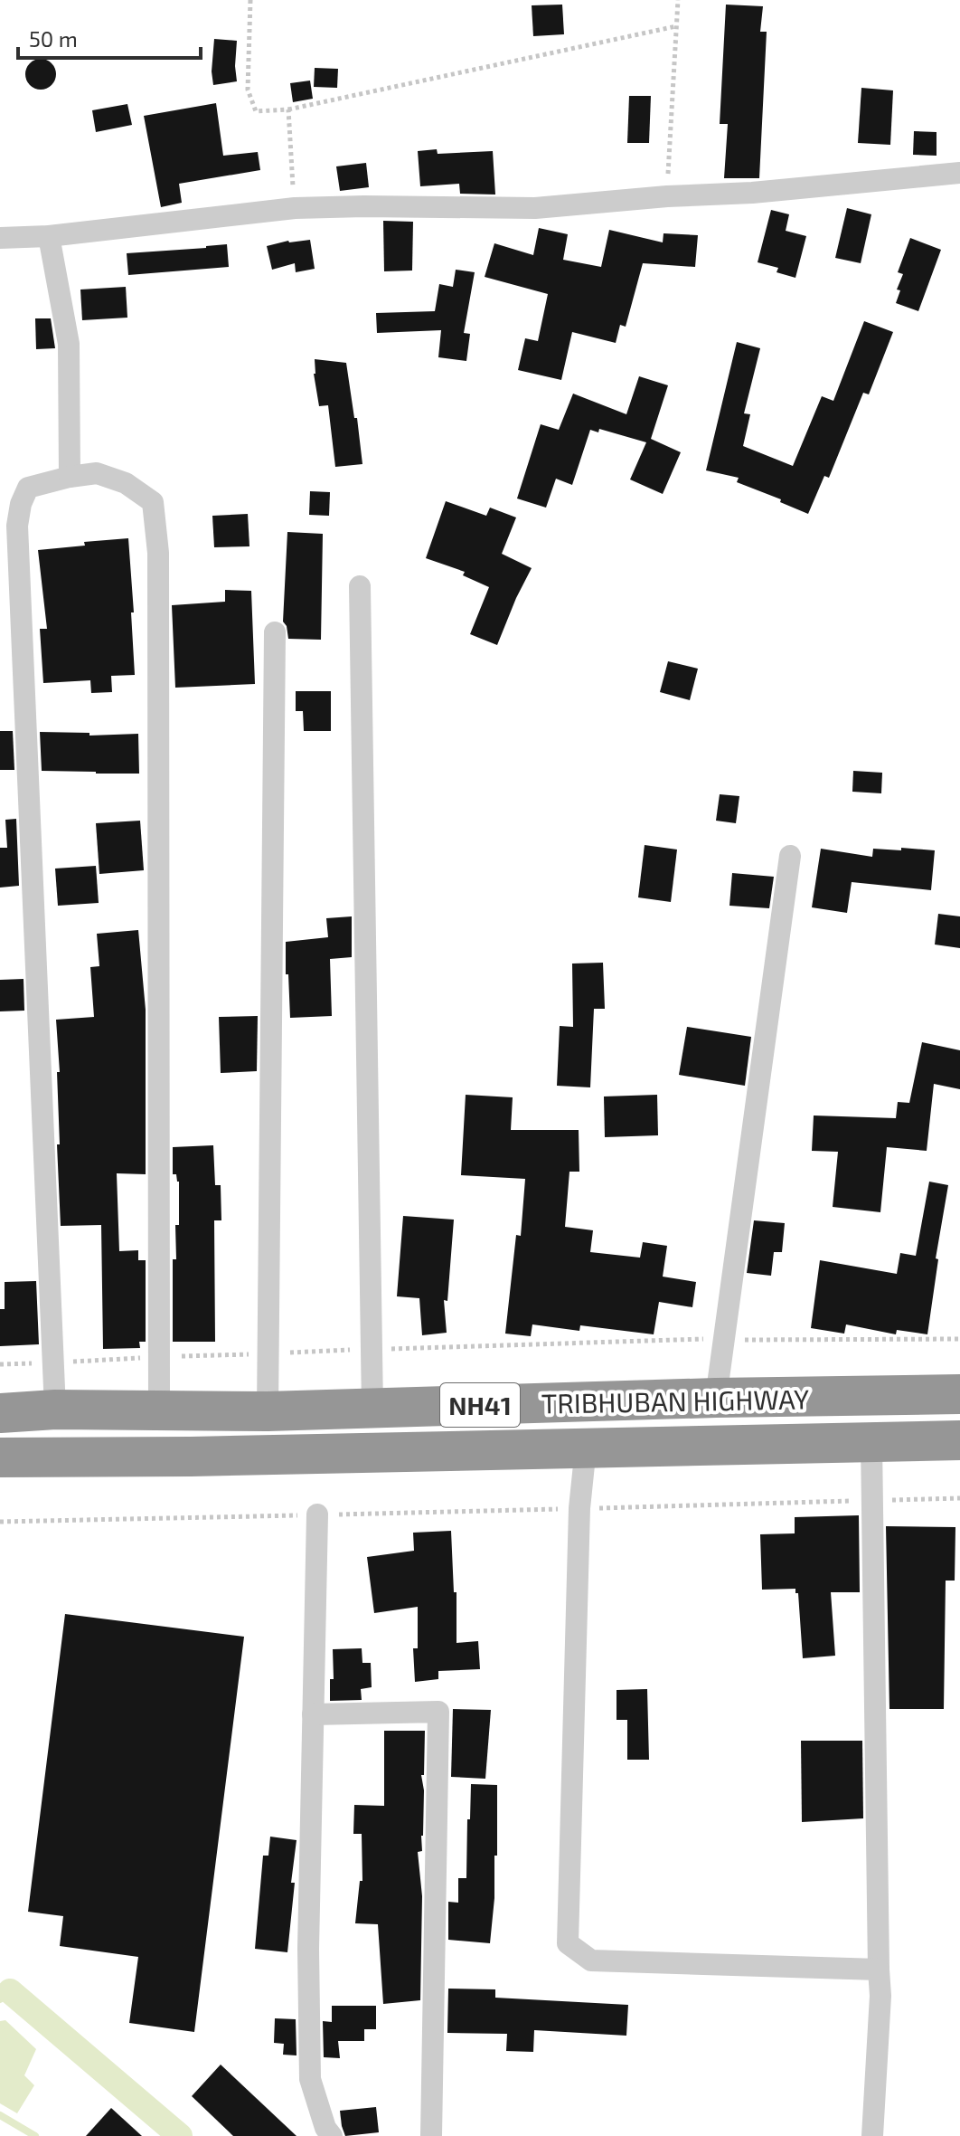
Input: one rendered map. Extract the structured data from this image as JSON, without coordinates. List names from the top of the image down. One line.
{"streets":{"highway":["TRIBHUBAN HIGHWAY","NH41"]},"scale_bar":"50 m"}
